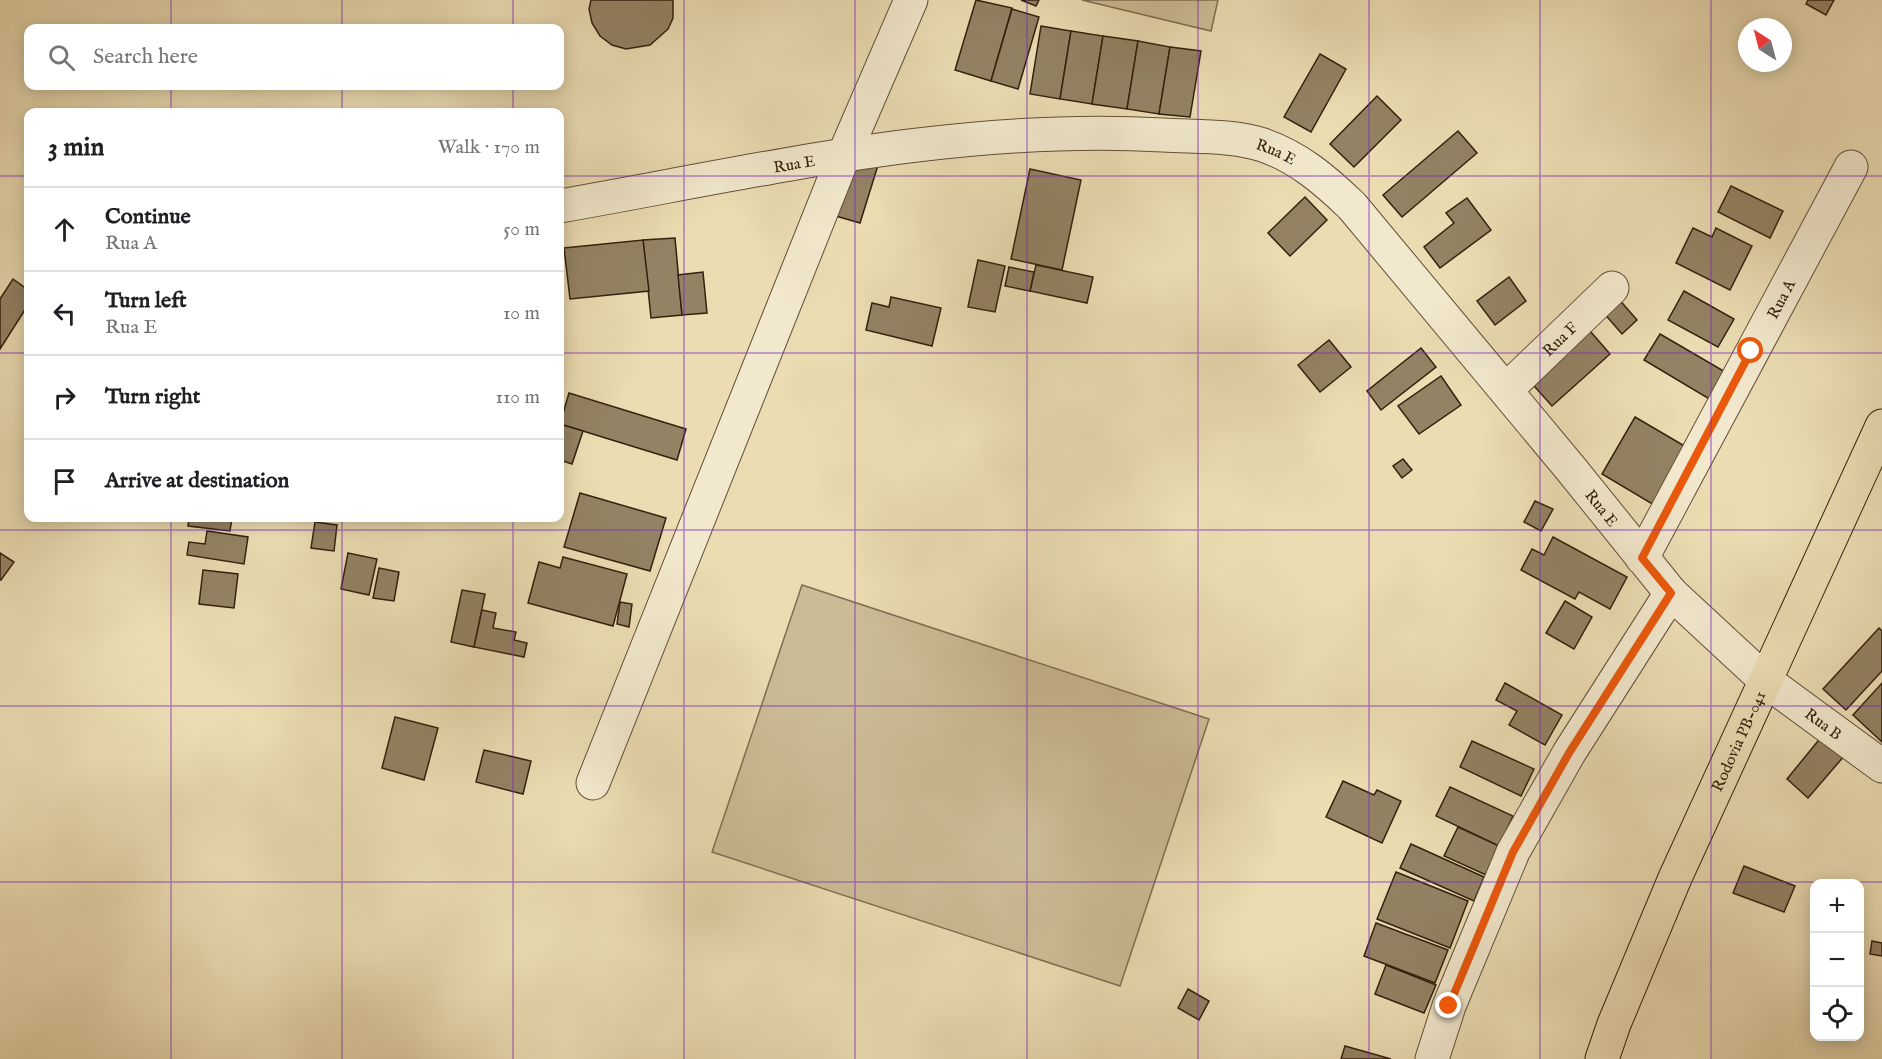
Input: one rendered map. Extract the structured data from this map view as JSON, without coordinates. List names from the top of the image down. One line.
{"streets":{"main road":["Rodovia PB-041"],"street":["Rua E","Rua A","Rua F","Rua B"]},"crossings":[["Rua E","Rua A"],["Rua E","Rua F"],["Rua E","Rua B"],["Rua E","Rodovia PB-041"],["Rua B","Rodovia PB-041"]],"north":"top left","page":{"search":"Search here","heading":["3 min","Walk · 170 m"],"list":[["Continue","Rua A","50 m"],["Turn left","Rua E","10 m"],["Turn right","110 m"],"Arrive at destination"],"map_buttons":["+","−"]}}
